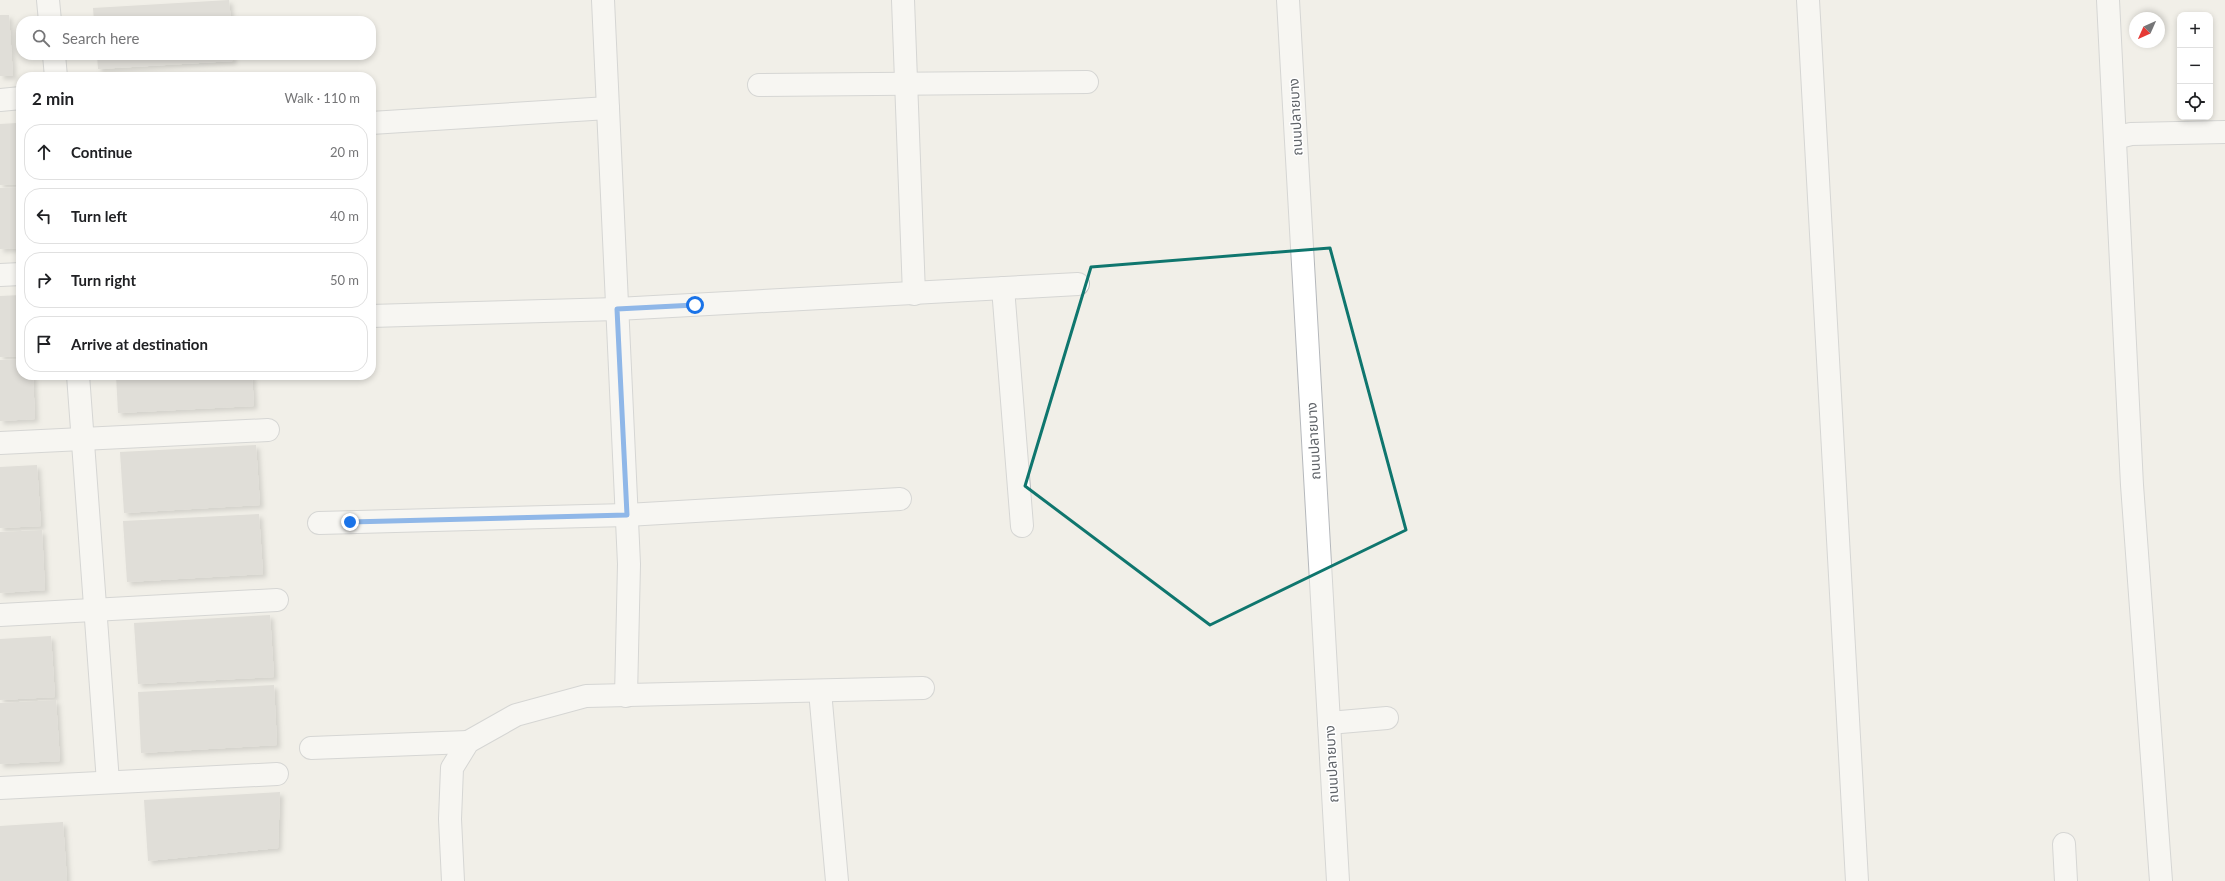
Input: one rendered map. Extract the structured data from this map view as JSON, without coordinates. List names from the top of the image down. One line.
{"streets":{"street":["ถนนปลายบาง"]},"north":"bottom left","page":{"map_buttons":["+","−"],"search":"Search here","heading":["2 min","Walk · 110 m"],"list":[["Continue","20 m"],["Turn left","40 m"],["Turn right","50 m"],"Arrive at destination"]}}
